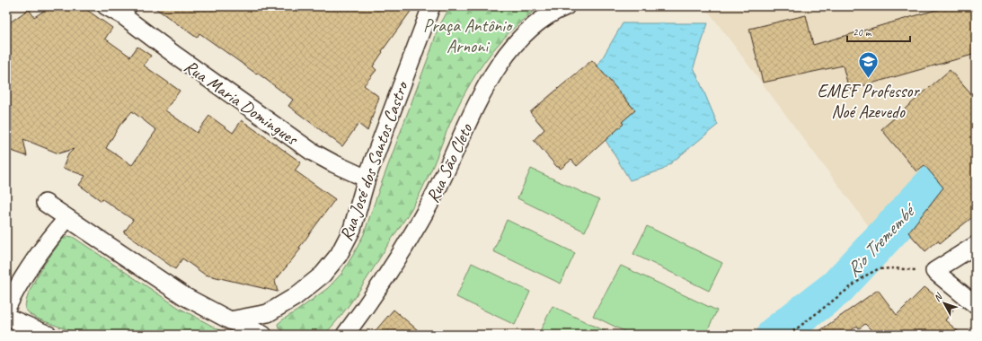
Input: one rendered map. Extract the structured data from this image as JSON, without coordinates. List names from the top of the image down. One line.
{"streets":{"street":["Rua Maria Domingues","Rua José dos Santos Castro","Rua São Cleto"]},"crossings":[["Rua Maria Domingues","Rua José dos Santos Castro"]],"water":["Rio Tremembé"],"parks":["Praça Antônio Arnoni"],"places":{"school or university":["EMEF Professor Noé Azevedo"]},"scale_bar":"20 m","north":"top left"}
